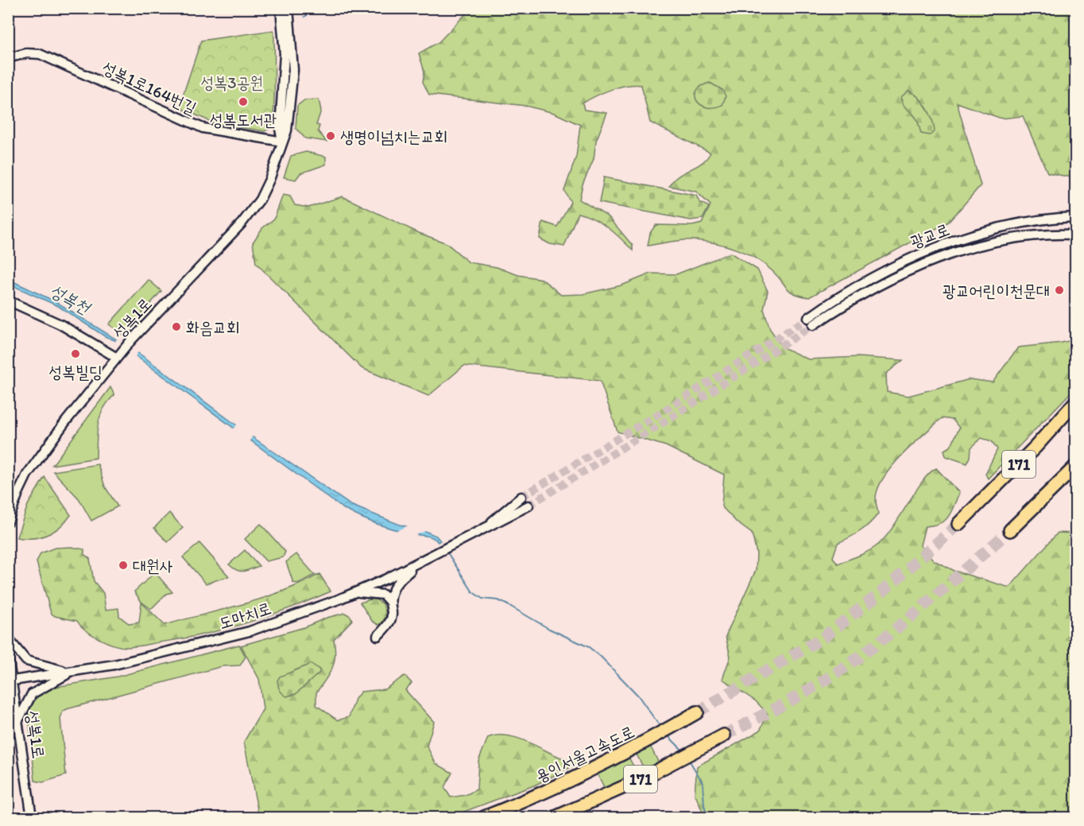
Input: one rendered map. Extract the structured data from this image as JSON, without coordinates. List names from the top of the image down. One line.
{"streets":{"highway":["171","용인서울고속도로"],"main road":["성복1로164번길","광교로","성복1로","도마치로"]},"crossings":[["성복1로164번길","성복1로"],["성복1로","도마치로"]],"water":["성복천"],"parks":["성복3공원"],"places":["성복도서관","생명이넘치는교회","광교어린이천문대","화음교회","성복빌딩","대원사"]}
